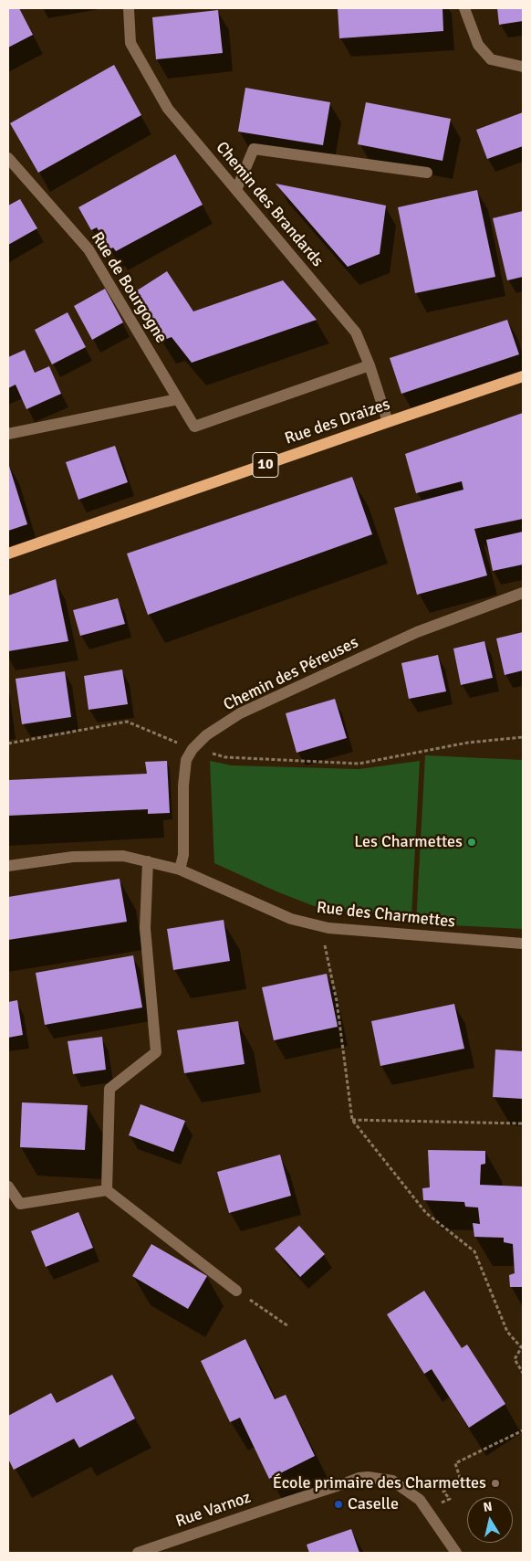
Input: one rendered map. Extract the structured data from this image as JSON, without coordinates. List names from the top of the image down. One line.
{"streets":{"main road":["Rue des Draizes","10"],"street":["Chemin des Brandards","Rue de Bourgogne","Chemin des Péreuses","Rue des Charmettes","Rue Varnoz"]},"crossings":[["Chemin des Brandards","Rue de Bourgogne"],["Chemin des Brandards","Rue des Draizes"],["Chemin des Péreuses","Rue des Charmettes"]],"places":["Les Charmettes","École primaire des Charmettes","Caselle"],"north":"top"}
